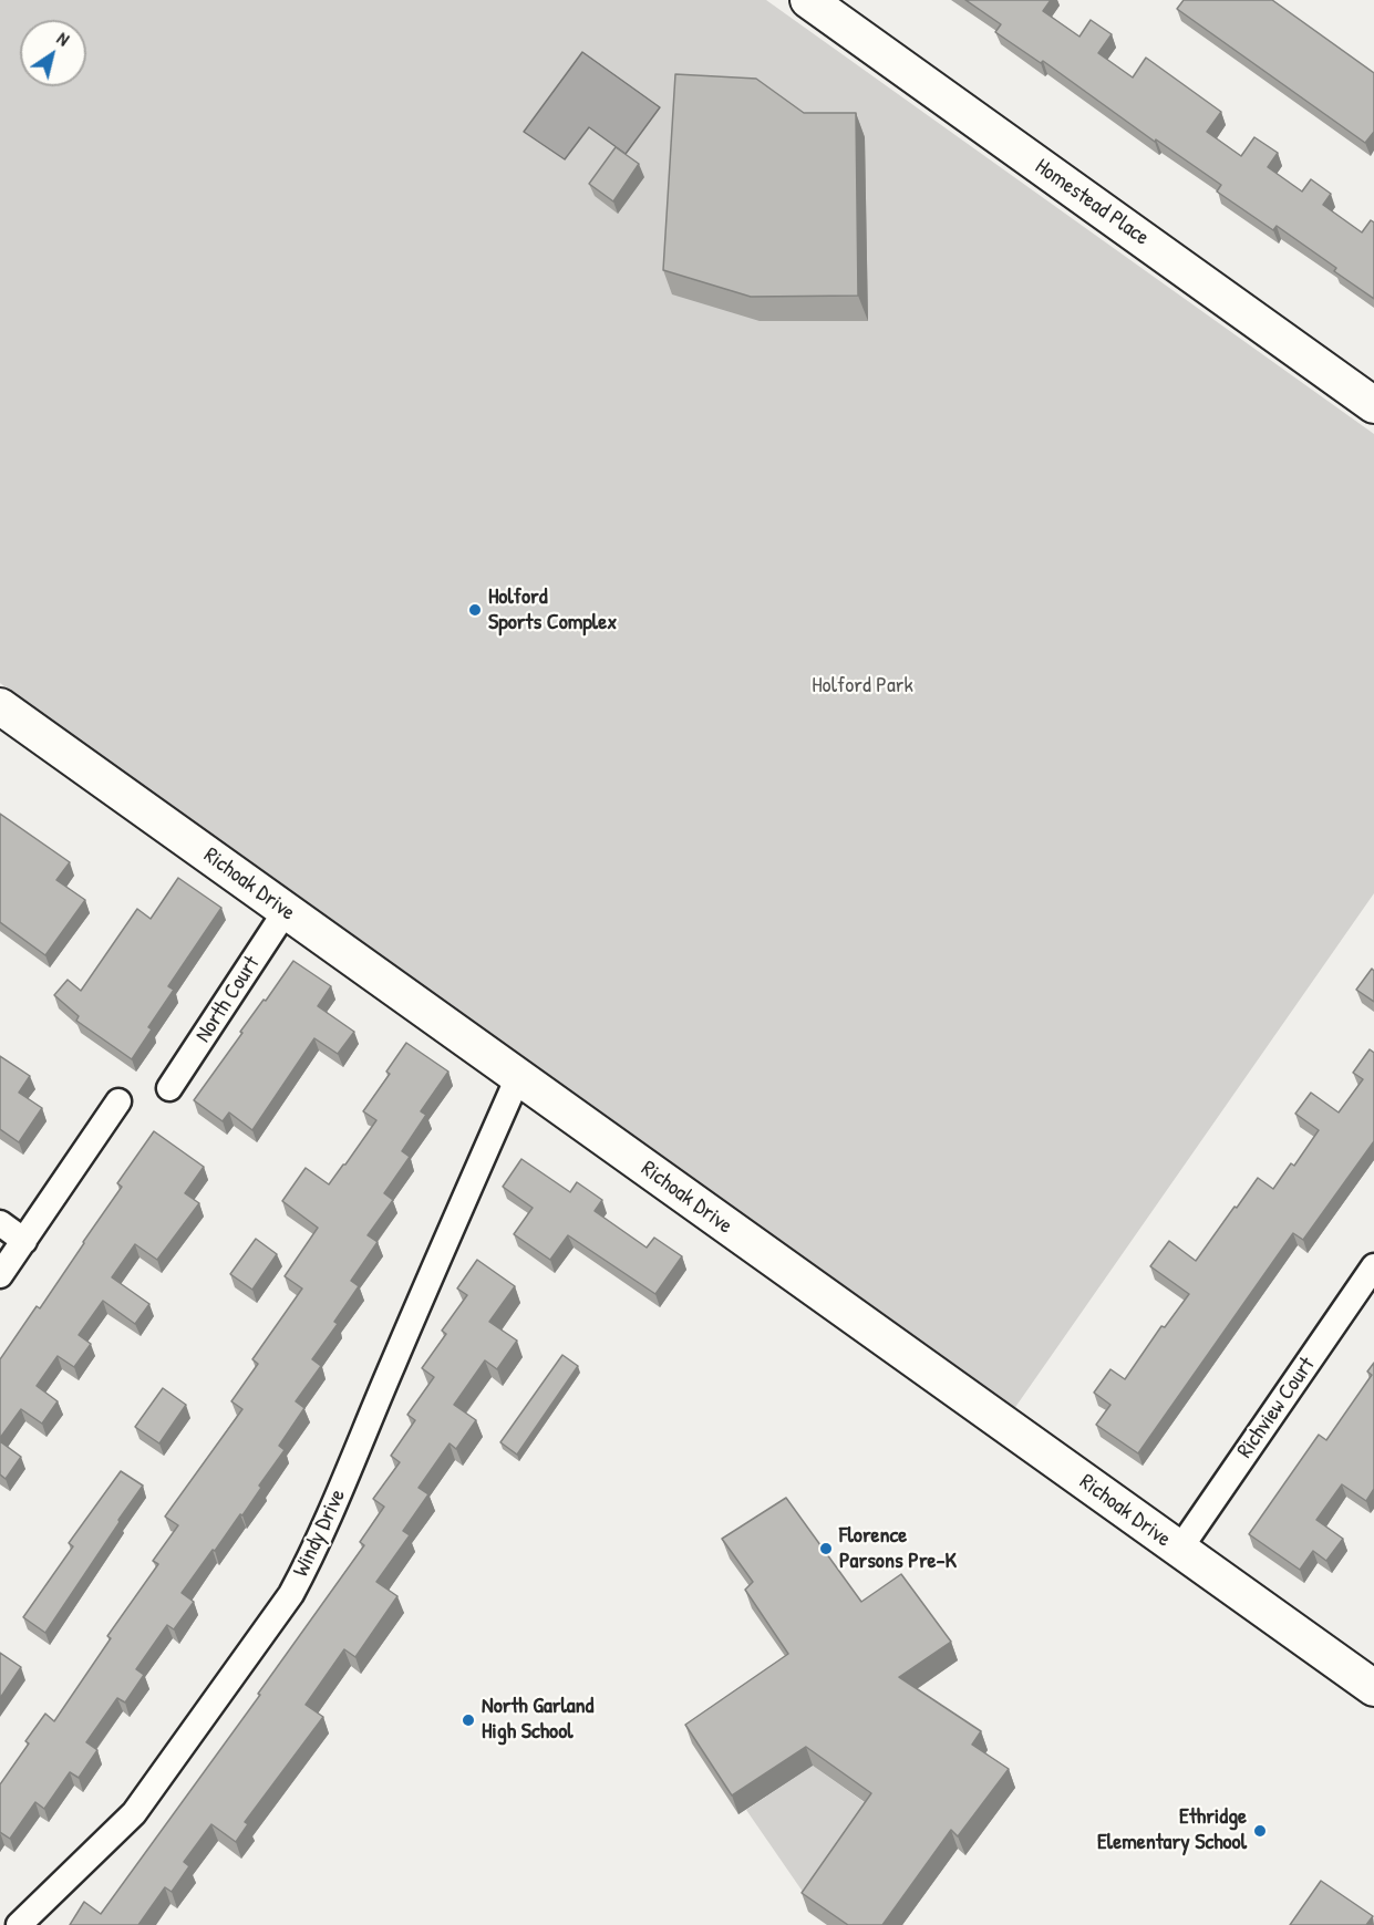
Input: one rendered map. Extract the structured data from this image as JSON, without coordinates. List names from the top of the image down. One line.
{"streets":{"street":["Homestead Place","Richoak Drive","North Court","Richview Court","Windy Drive"]},"crossings":[["Richoak Drive","North Court"],["Richoak Drive","Richview Court"],["Richoak Drive","Windy Drive"]],"parks":["Holford Park"],"places":["Holford Sports Complex","Florence Parsons Pre-K","North Garland High School","Ethridge Elementary School"],"north":"top right"}
